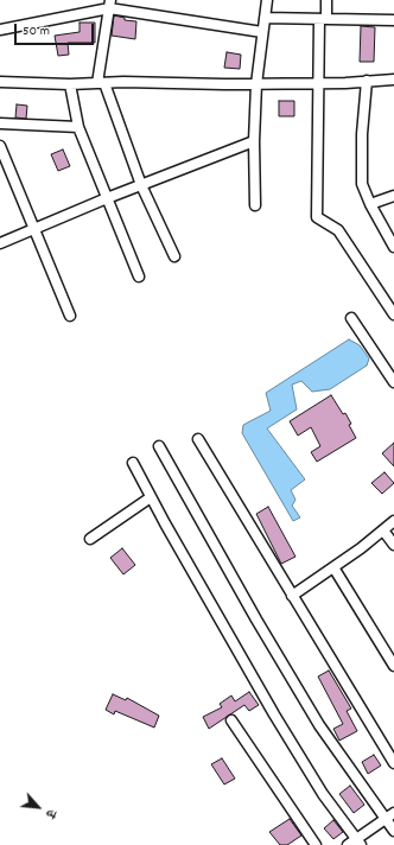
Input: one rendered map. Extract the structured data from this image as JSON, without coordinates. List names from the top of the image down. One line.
{"scale_bar":"50 m","north":"bottom right"}
